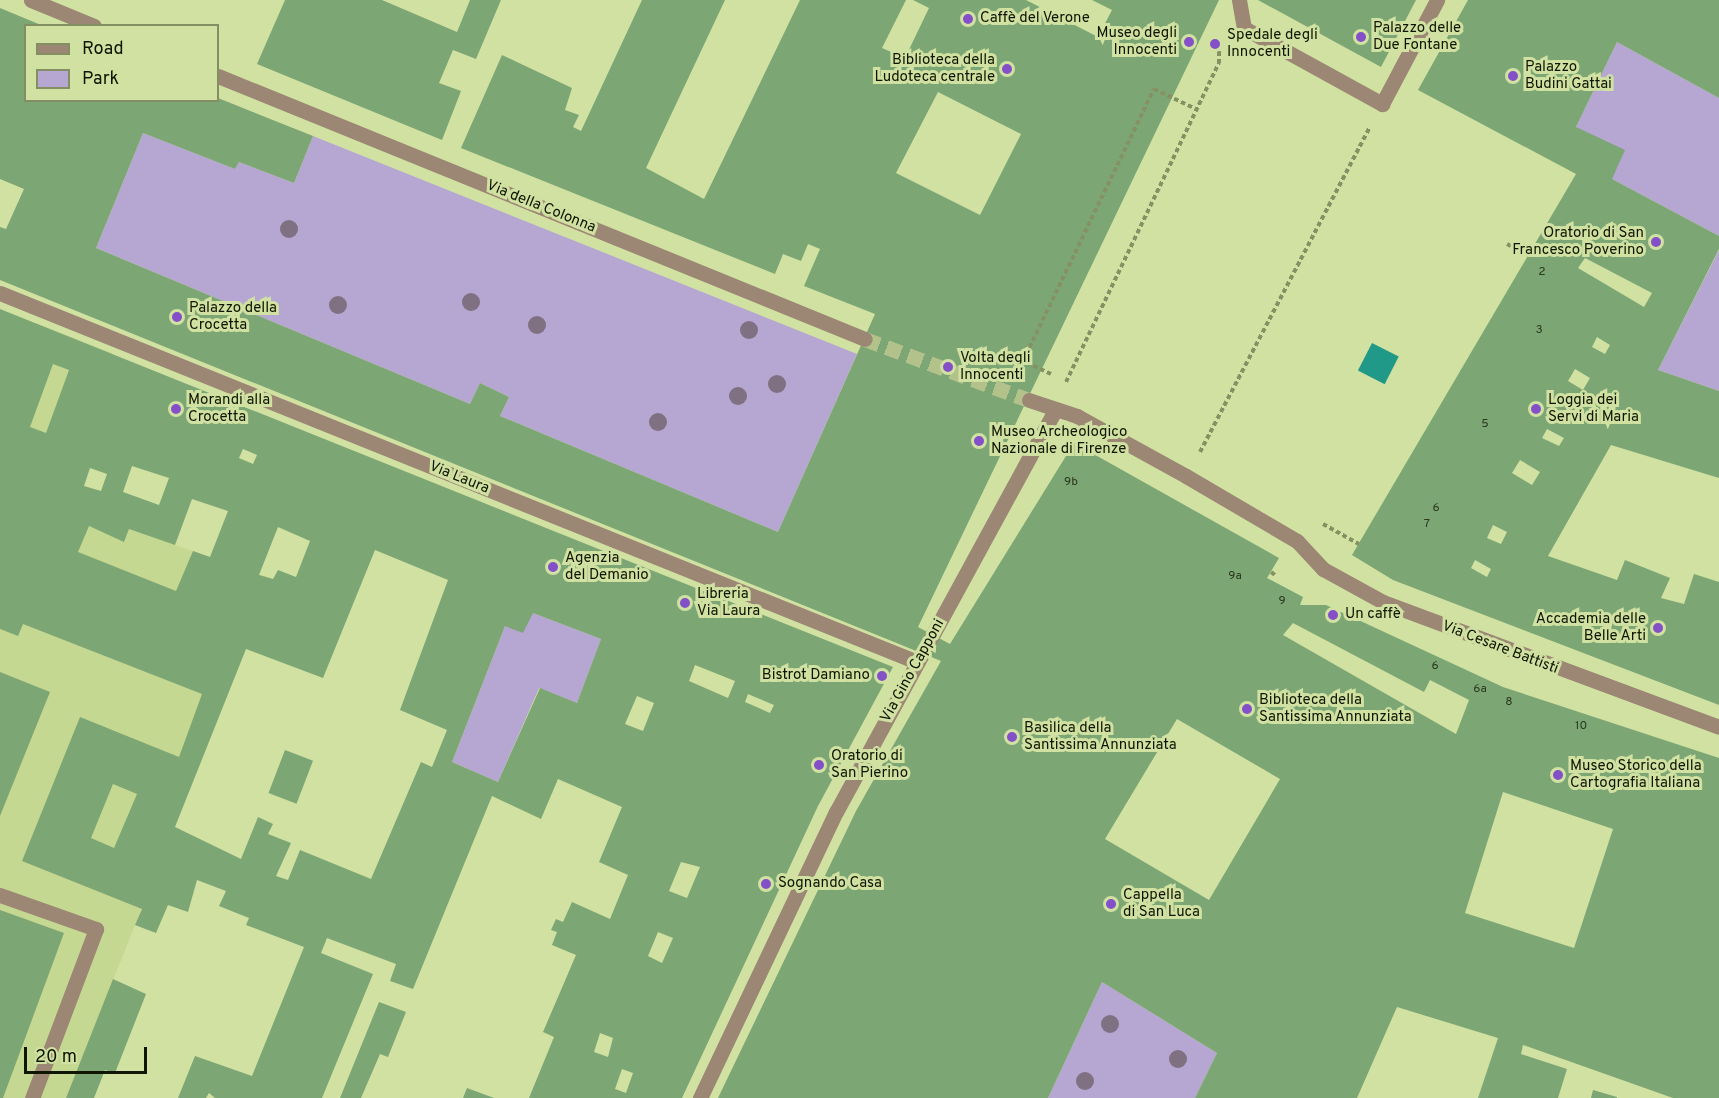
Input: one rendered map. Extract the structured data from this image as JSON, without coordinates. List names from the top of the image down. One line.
{"streets":{"street":["Via della Colonna","Via Laura","Via Cesare Battisti","Via Gino Capponi"]},"crossings":[["Via Laura","Via Gino Capponi"],["Via Cesare Battisti","Via Gino Capponi"]],"places":["Caffè del Verone","Palazzo delle Due Fontane","Museo degli Innocenti","Spedale degli Innocenti","Biblioteca della Ludoteca centrale","Palazzo Budini Gattai","Oratorio di San Francesco Poverino","Palazzo della Crocetta","Volta degli Innocenti","Morandi alla Crocetta","Loggia dei Servi di Maria","Museo Archeologico Nazionale di Firenze","Agenzia del Demanio","Libreria Via Laura","Un caffè","Accademia delle Belle Arti","Bistrot Damiano","Biblioteca della Santissima Annunziata","Basilica della Santissima Annunziata","Oratorio di San Pierino","Museo Storico della Cartografia Italiana","Sognando Casa","Cappella di San Luca"],"house_numbers":["2","3","5","9b","6","7","9a","9","6","6a","8","10"],"legend":["Road","Park"],"scale_bar":"20 m"}
